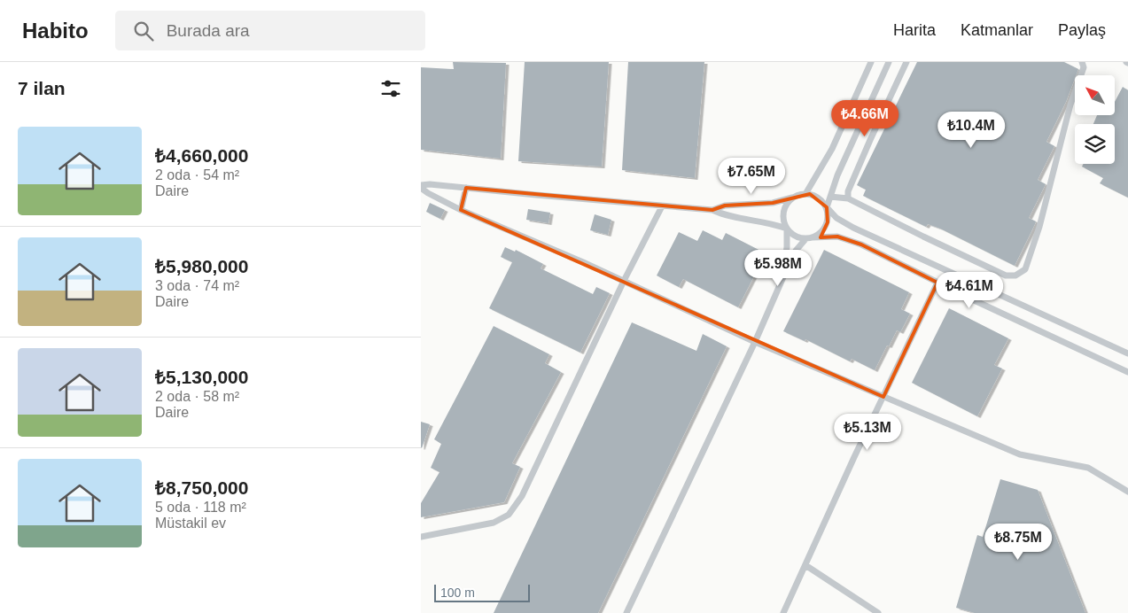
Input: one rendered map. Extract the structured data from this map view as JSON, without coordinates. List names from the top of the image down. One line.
{"scale_bar":"100 m","north":"top left","page":{"header":"Habito","search":"Burada ara","nav":["Harita","Katmanlar","Paylaş"],"heading":"7 ilan","price":["₺4.66M","₺10.4M","₺7.65M","₺5.98M","₺4.61M","₺5.13M","₺8.75M"],"list":[{"name":"₺4,660,000","note":"2 oda · 54 m² · Daire"},{"name":"₺5,980,000","note":"3 oda · 74 m² · Daire"},{"name":"₺5,130,000","note":"2 oda · 58 m² · Daire"},{"name":"₺8,750,000","note":"5 oda · 118 m² · Müstakil ev"}],"scale":"100 m"}}
